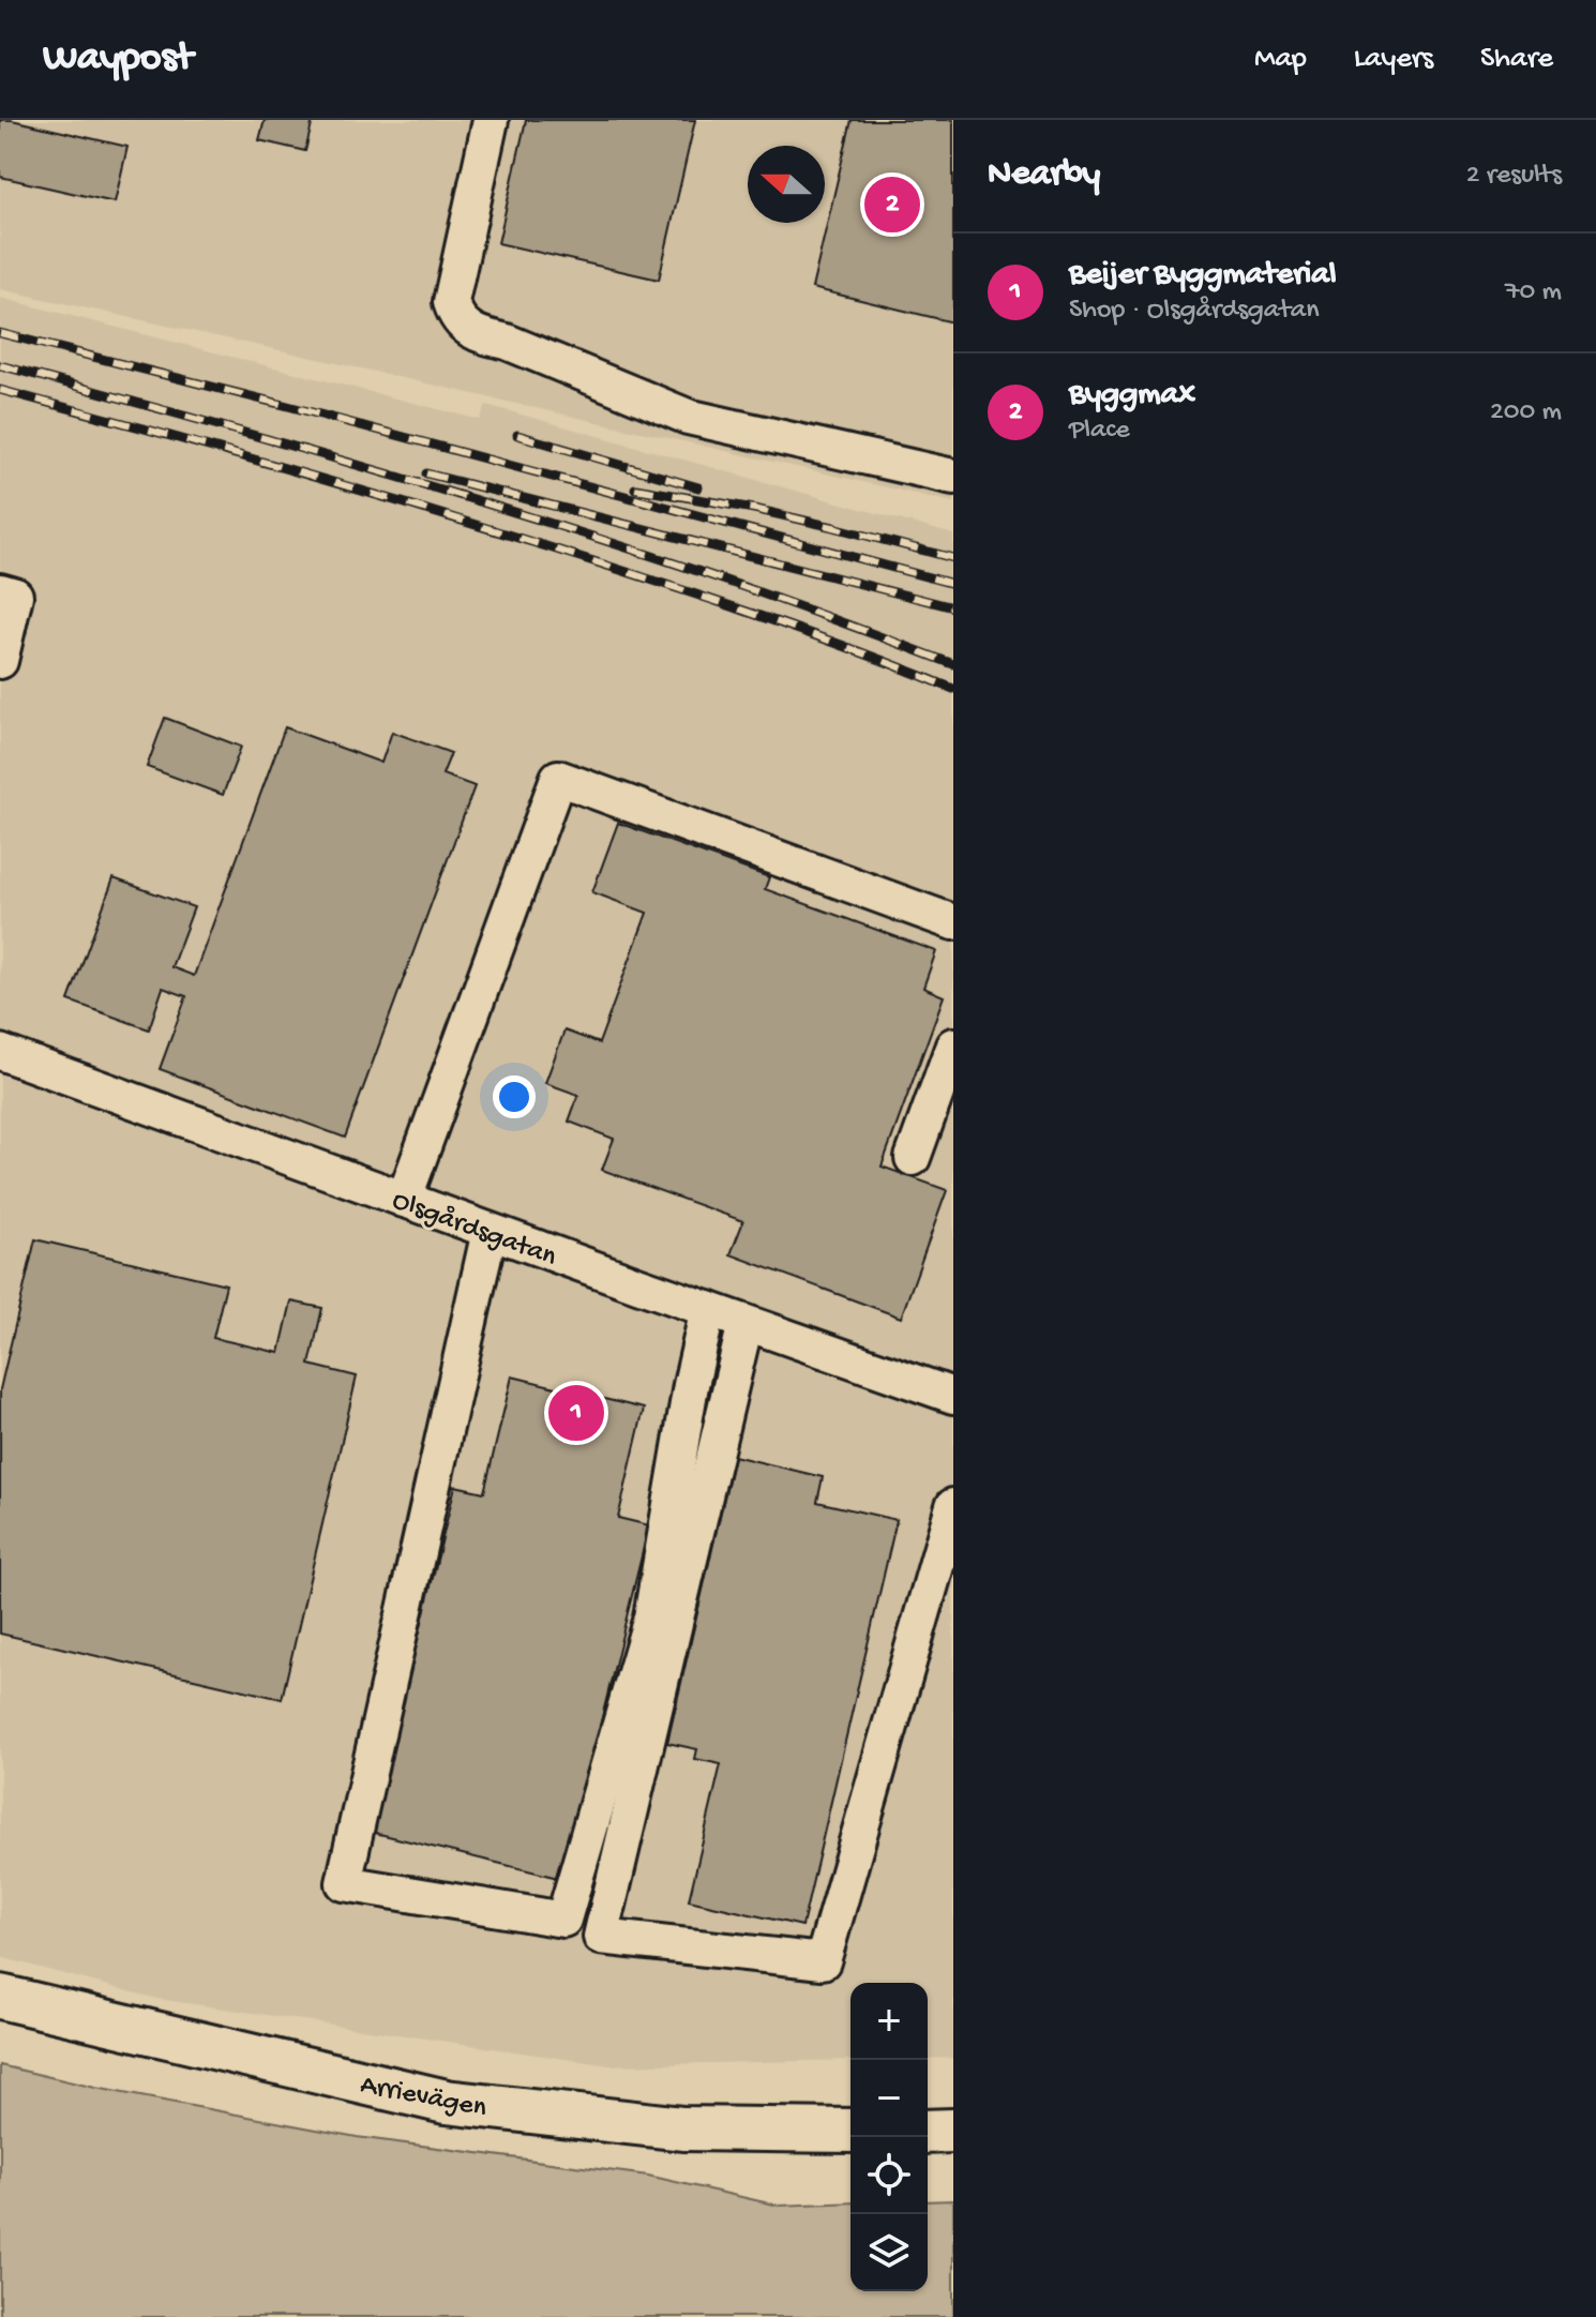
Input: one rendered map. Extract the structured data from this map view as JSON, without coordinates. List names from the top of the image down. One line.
{"streets":{"main road":["Arrievägen"],"street":["Olsgårdsgatan"]},"north":"left","page":{"header":"Waypost","nav":["Map","Layers","Share"],"heading":["Nearby","2 results"],"pins":["2","1"],"list":[{"mark":"1","name":"Beijer Byggmaterial","note":"Shop · Olsgårdsgatan","value":"70 m"},{"mark":"2","name":"Byggmax","note":"Place","value":"200 m"}],"map_buttons":["+","−"]}}
